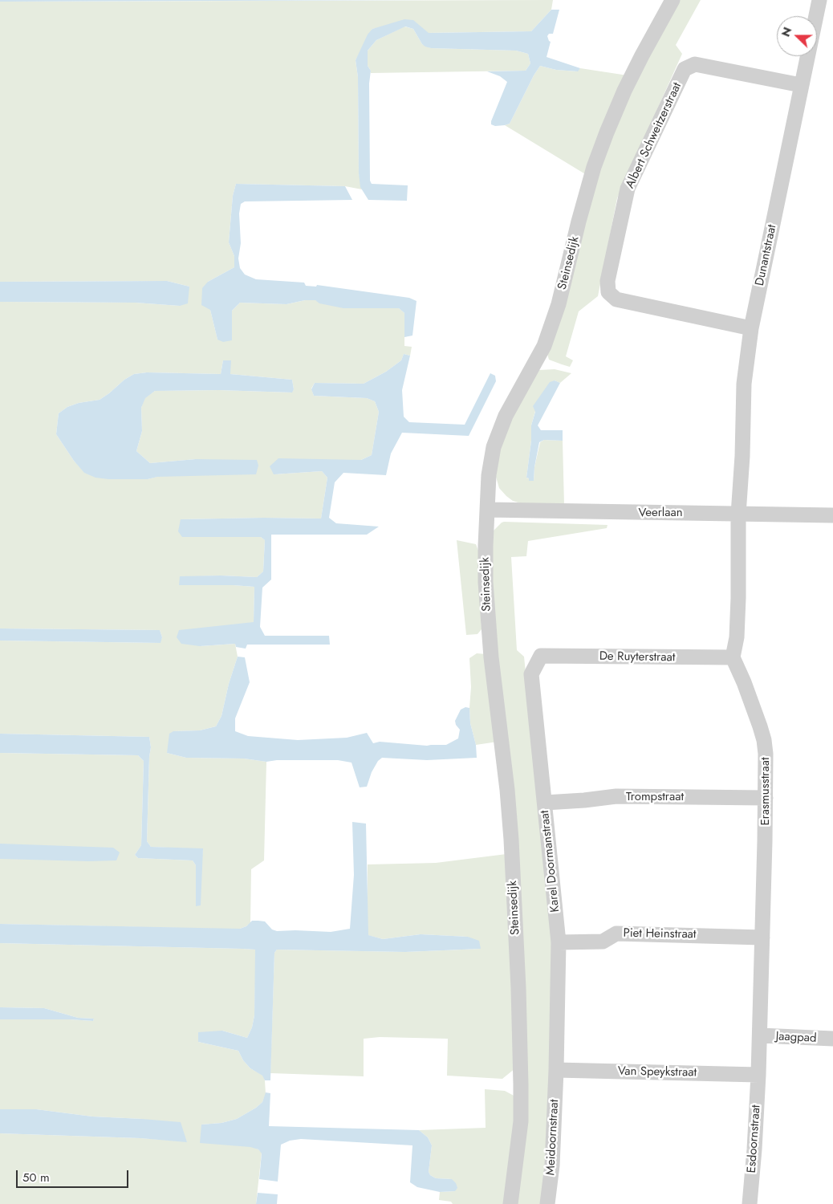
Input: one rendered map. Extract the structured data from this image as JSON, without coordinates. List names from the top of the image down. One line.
{"streets":{"street":["Albert Schweitzerstraat","Dunantstraat","Steinsedijk","Veerlaan","De Ruyterstraat","Erasmusstraat","Trompstraat","Karel Doormanstraat","Piet Heinstraat","Jaagpad","Van Speykstraat","Meidoornstraat","Esdoornstraat"]},"crossings":[["Albert Schweitzerstraat","Dunantstraat"],["Dunantstraat","Veerlaan"],["Steinsedijk","Veerlaan"],["De Ruyterstraat","Erasmusstraat"],["De Ruyterstraat","Karel Doormanstraat"],["Erasmusstraat","Trompstraat"],["Erasmusstraat","Piet Heinstraat"],["Erasmusstraat","Jaagpad"],["Erasmusstraat","Van Speykstraat"],["Erasmusstraat","Esdoornstraat"],["Trompstraat","Karel Doormanstraat"],["Karel Doormanstraat","Piet Heinstraat"],["Karel Doormanstraat","Van Speykstraat"],["Karel Doormanstraat","Meidoornstraat"],["Van Speykstraat","Meidoornstraat"],["Van Speykstraat","Esdoornstraat"]],"scale_bar":"50 m","north":"left"}
